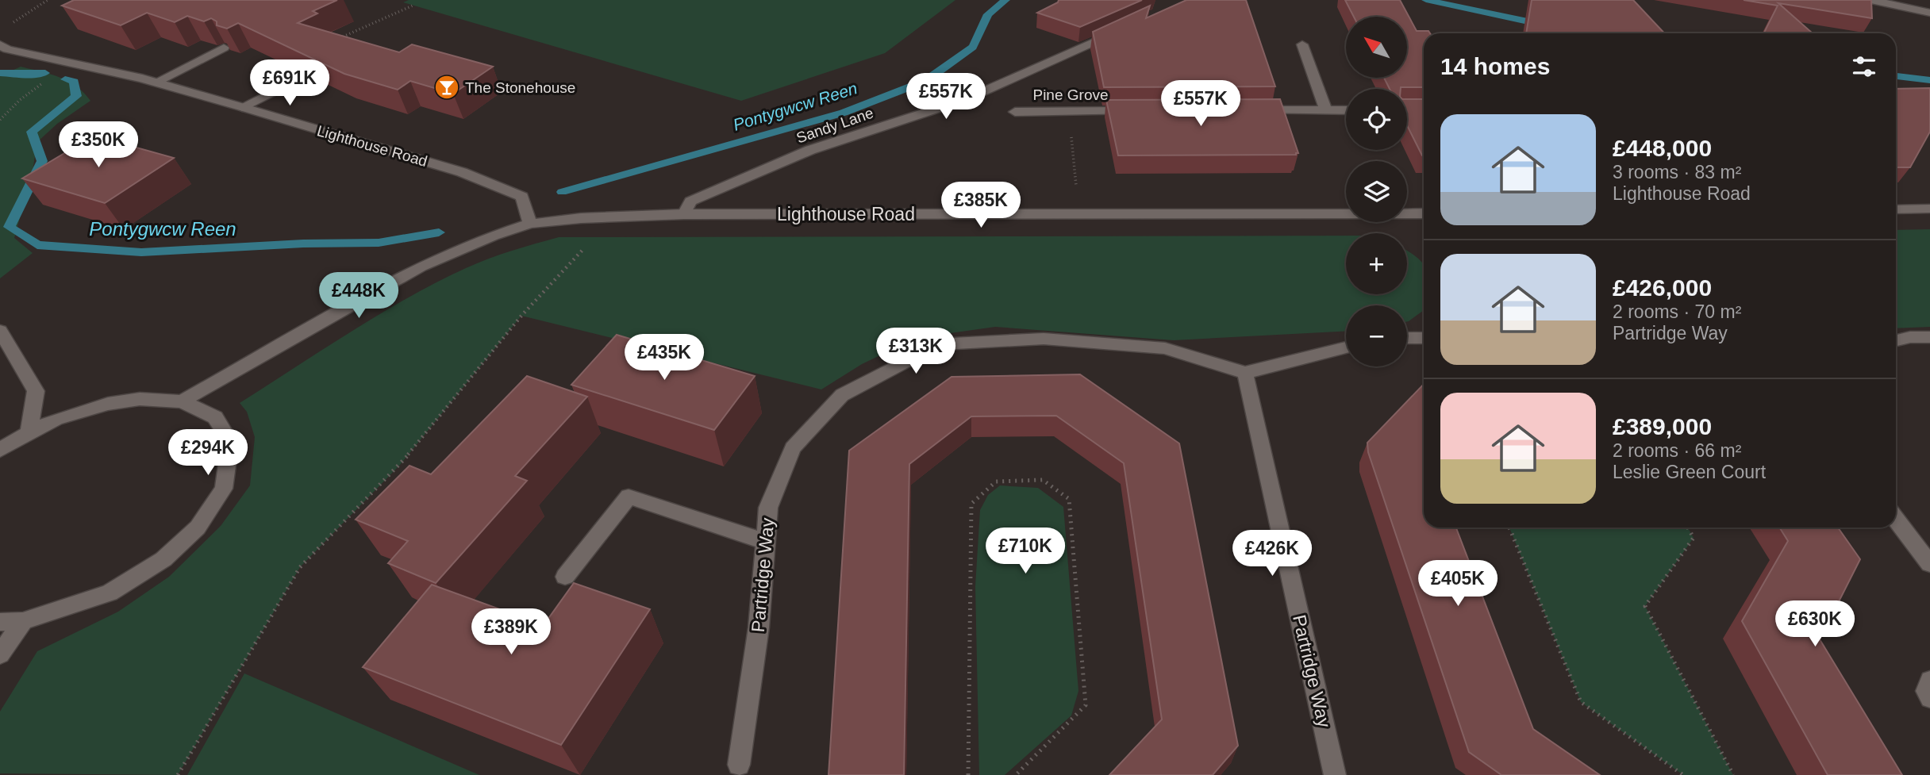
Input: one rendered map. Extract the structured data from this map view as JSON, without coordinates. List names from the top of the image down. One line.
{"streets":{"street":["Pine Grove","Sandy Lane","Lighthouse Road","Partridge Way"]},"crossings":[["Sandy Lane","Lighthouse Road"]],"water":["Pontygwcw Reen"],"places":{"bar":["The Stonehouse"]},"north":"top left","page":{"map_buttons":["+","−"],"heading":"14 homes","price":["£691K","£557K","£557K","£350K","£385K","£448K","£313K","£435K","£294K","£710K","£426K","£405K","£630K","£389K"],"list":[{"name":"£448,000","note":"3 rooms · 83 m² · Lighthouse Road"},{"name":"£426,000","note":"2 rooms · 70 m² · Partridge Way"},{"name":"£389,000","note":"2 rooms · 66 m² · Leslie Green Court"}]}}
